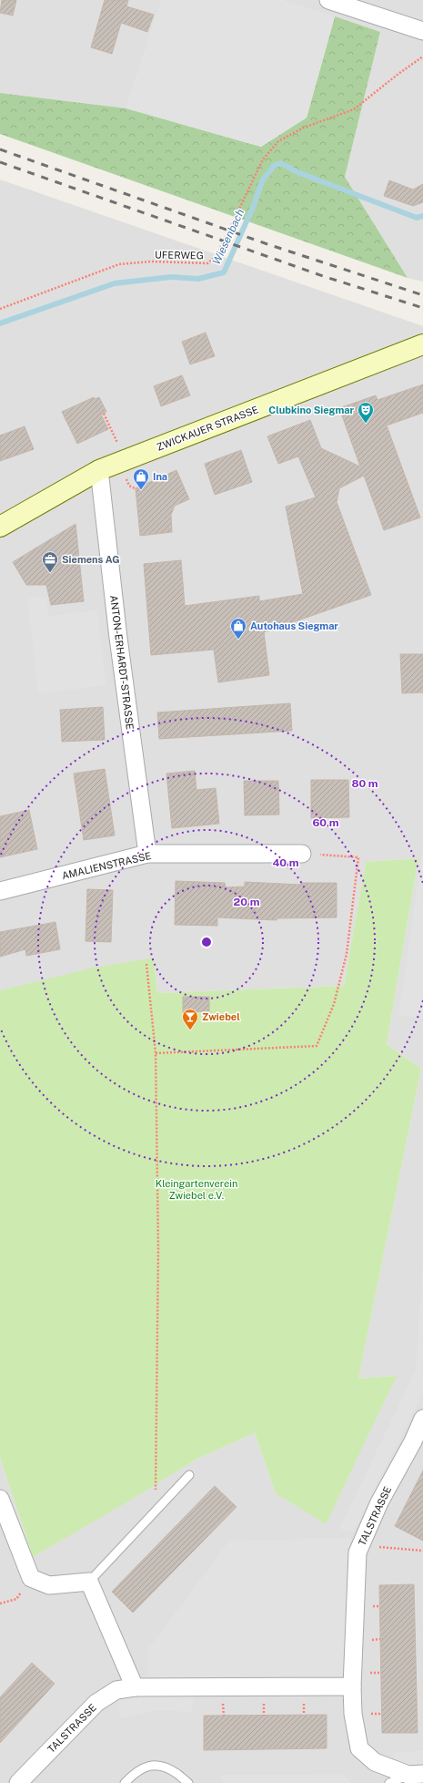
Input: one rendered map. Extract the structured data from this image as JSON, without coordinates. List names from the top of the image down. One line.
{"streets":{"main road":["ZWICKAUER STRASSE"],"street":["ANTON-ERHARDT-STRASSE","AMALIENSTRASSE","TALSTRASSE"],"path":["UFERWEG"]},"crossings":[["ZWICKAUER STRASSE","ANTON-ERHARDT-STRASSE"],["ANTON-ERHARDT-STRASSE","AMALIENSTRASSE"]],"water":["Wiesenbach"],"parks":["Kleingartenverein Zwiebel e.V."],"places":{"theatre":["Clubkino Siegmar"],"shop":["Ina","Autohaus Siegmar"],"office":["Siemens AG"],"bar":["Zwiebel"]},"rings":["80 m","60 m","40 m","20 m"]}
